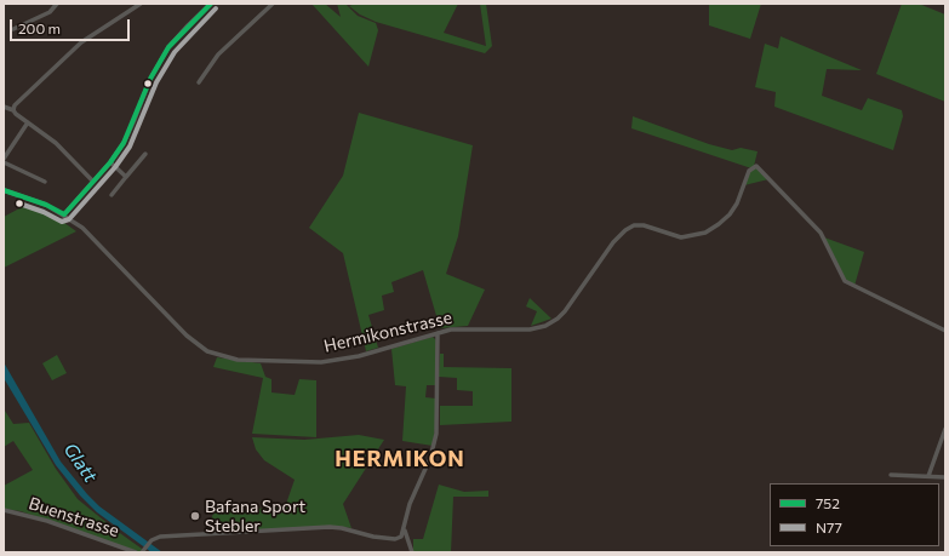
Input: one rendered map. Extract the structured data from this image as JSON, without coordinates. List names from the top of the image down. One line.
{"streets":{"street":["Hermikonstrasse","Buenstrasse"]},"districts":["HERMIKON"],"water":["Glatt"],"places":["Bafana Sport Stebler"],"lines":["transit line 752","transit line N77"],"legend":["752","N77"],"scale_bar":"200 m"}
